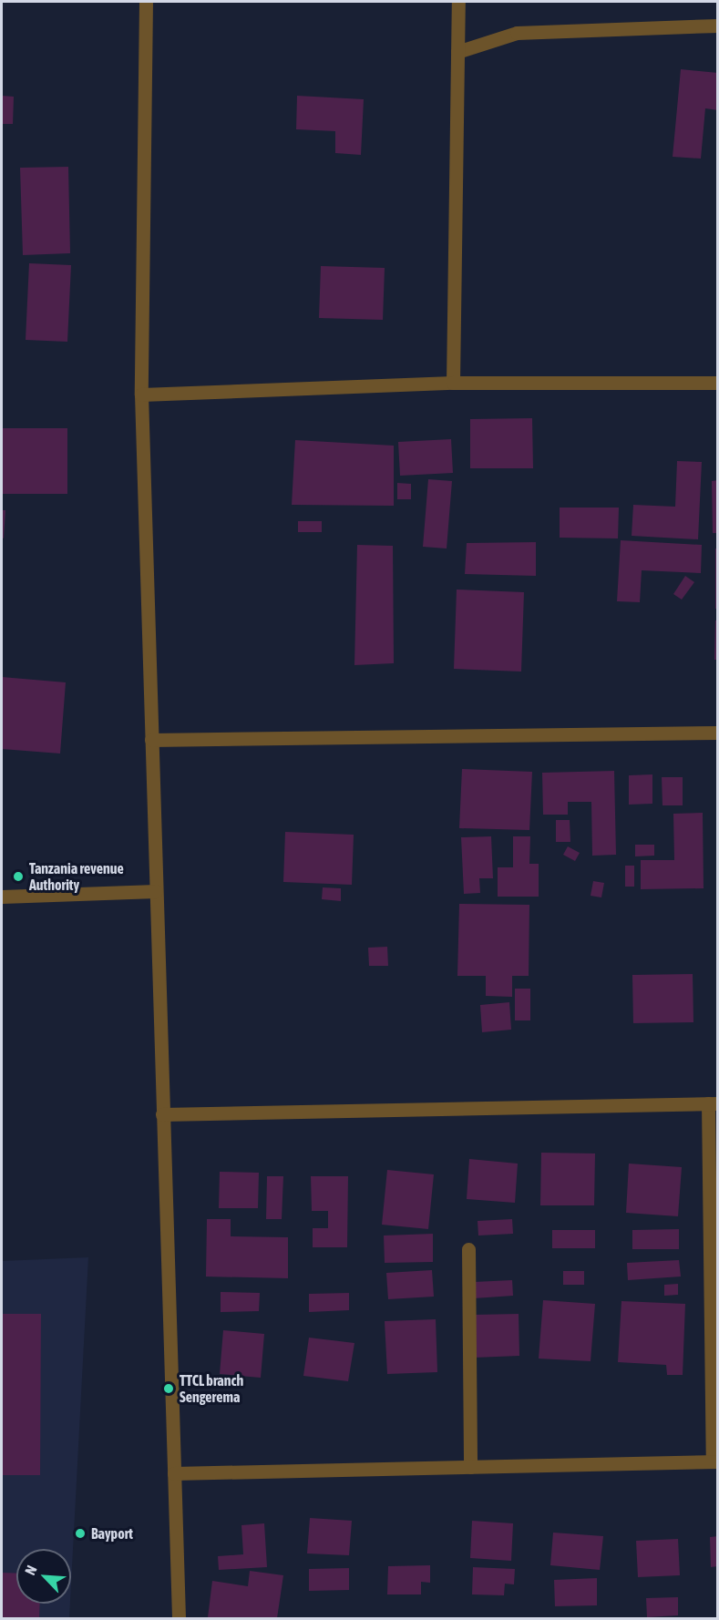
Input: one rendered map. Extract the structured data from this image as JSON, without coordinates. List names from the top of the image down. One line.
{"places":["Tanzania revenue Authority","TTCL branch Sengerema","Bayport"],"north":"top left"}
